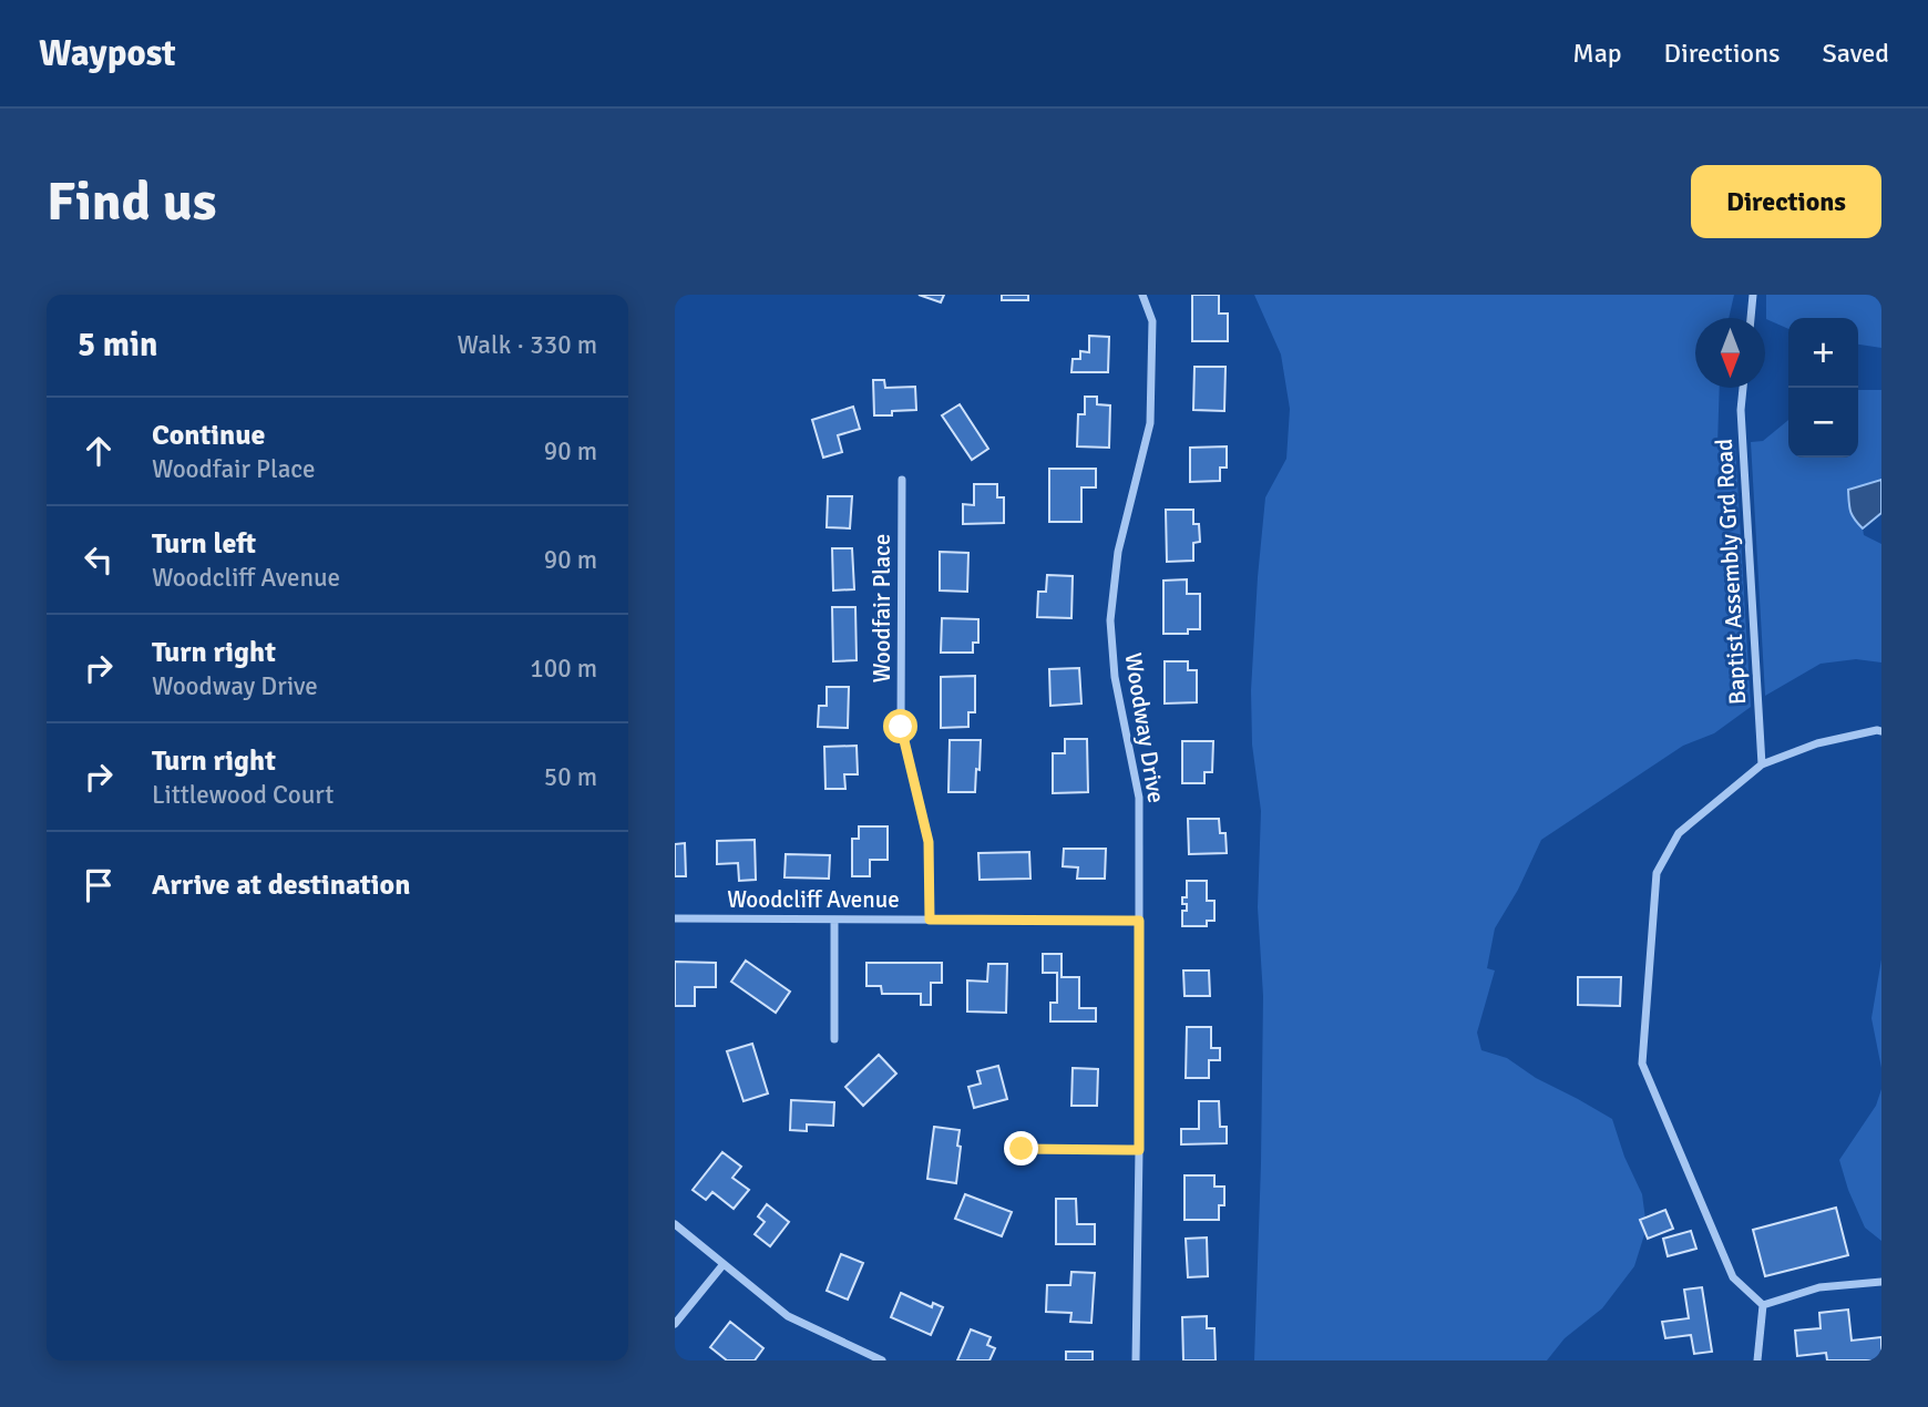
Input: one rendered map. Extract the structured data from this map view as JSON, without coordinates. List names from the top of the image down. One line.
{"streets":{"street":["Baptist Assembly Grd Road","Woodfair Place","Woodway Drive","Woodcliff Avenue"]},"crossings":[["Woodfair Place","Woodcliff Avenue"],["Woodway Drive","Woodcliff Avenue"]],"north":"bottom","page":{"header":"Waypost","nav":["Map","Directions","Saved"],"buttons":"Directions","title":"Find us","heading":["5 min","Walk · 330 m"],"map_buttons":["+","−"],"list":[["Continue","Woodfair Place","90 m"],["Turn left","Woodcliff Avenue","90 m"],["Turn right","Woodway Drive","100 m"],["Turn right","Littlewood Court","50 m"],"Arrive at destination"]}}
